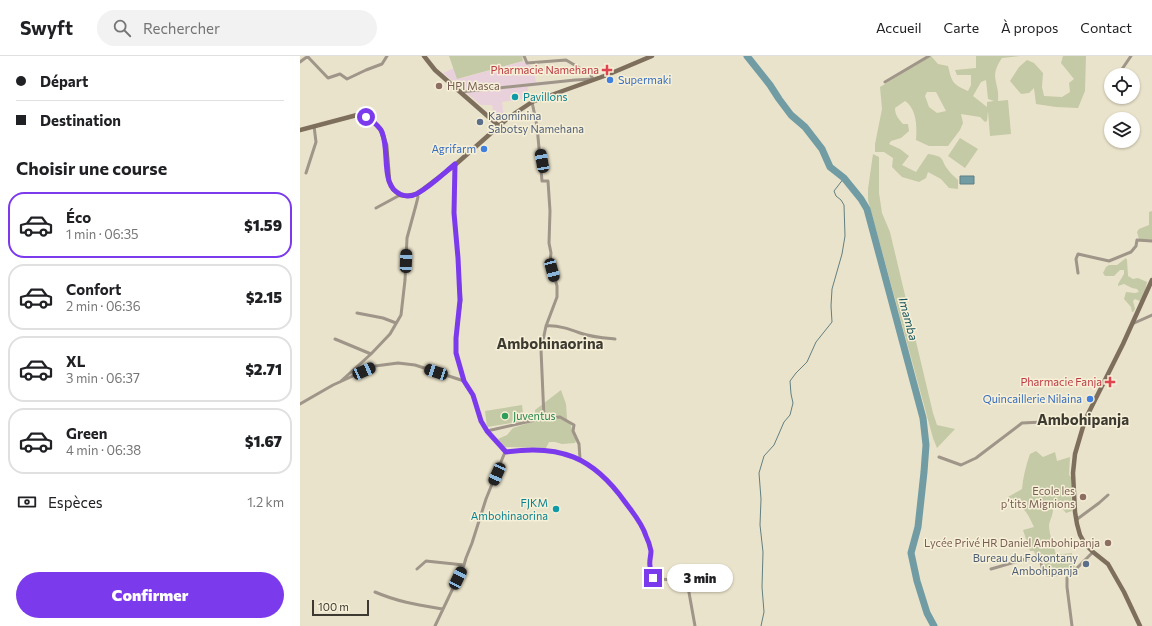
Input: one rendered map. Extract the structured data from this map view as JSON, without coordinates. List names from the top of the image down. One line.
{"districts":["Ambohinaorina","Ambohipanja"],"water":["Imamba"],"places":{"health":["Pharmacie Namehana","Pharmacie Fanja"],"other":["Supermaki","HPI Masca","Pavillons","Kaominina Sabotsy Namehana","Agrifarm","Quincaillerie Nilaina","Juventus","Ecole les p’tits Mignions","FJKM Ambohinaorina","Lycée Privé HR Daniel Ambohipanja","Bureau du Fokontany Ambohipanja"]},"scale_bar":"100 m","page":{"header":"Swyft","search":"Rechercher","nav":["Accueil","Carte","À propos","Contact"],"banner":["Départ","Destination"],"heading":"Choisir une course","list":[{"name":"Éco","note":"1 min · 06:35","value":"$1.59"},{"name":"Confort","note":"2 min · 06:36","value":"$2.15"},{"name":"XL","note":"3 min · 06:37","value":"$2.71"},{"name":"Green","note":"4 min · 06:38","value":"$1.67"}],"pay":["Espèces","1.2 km"],"buttons":"Confirmer","bubble":"3 min","scale":"100 m"}}
